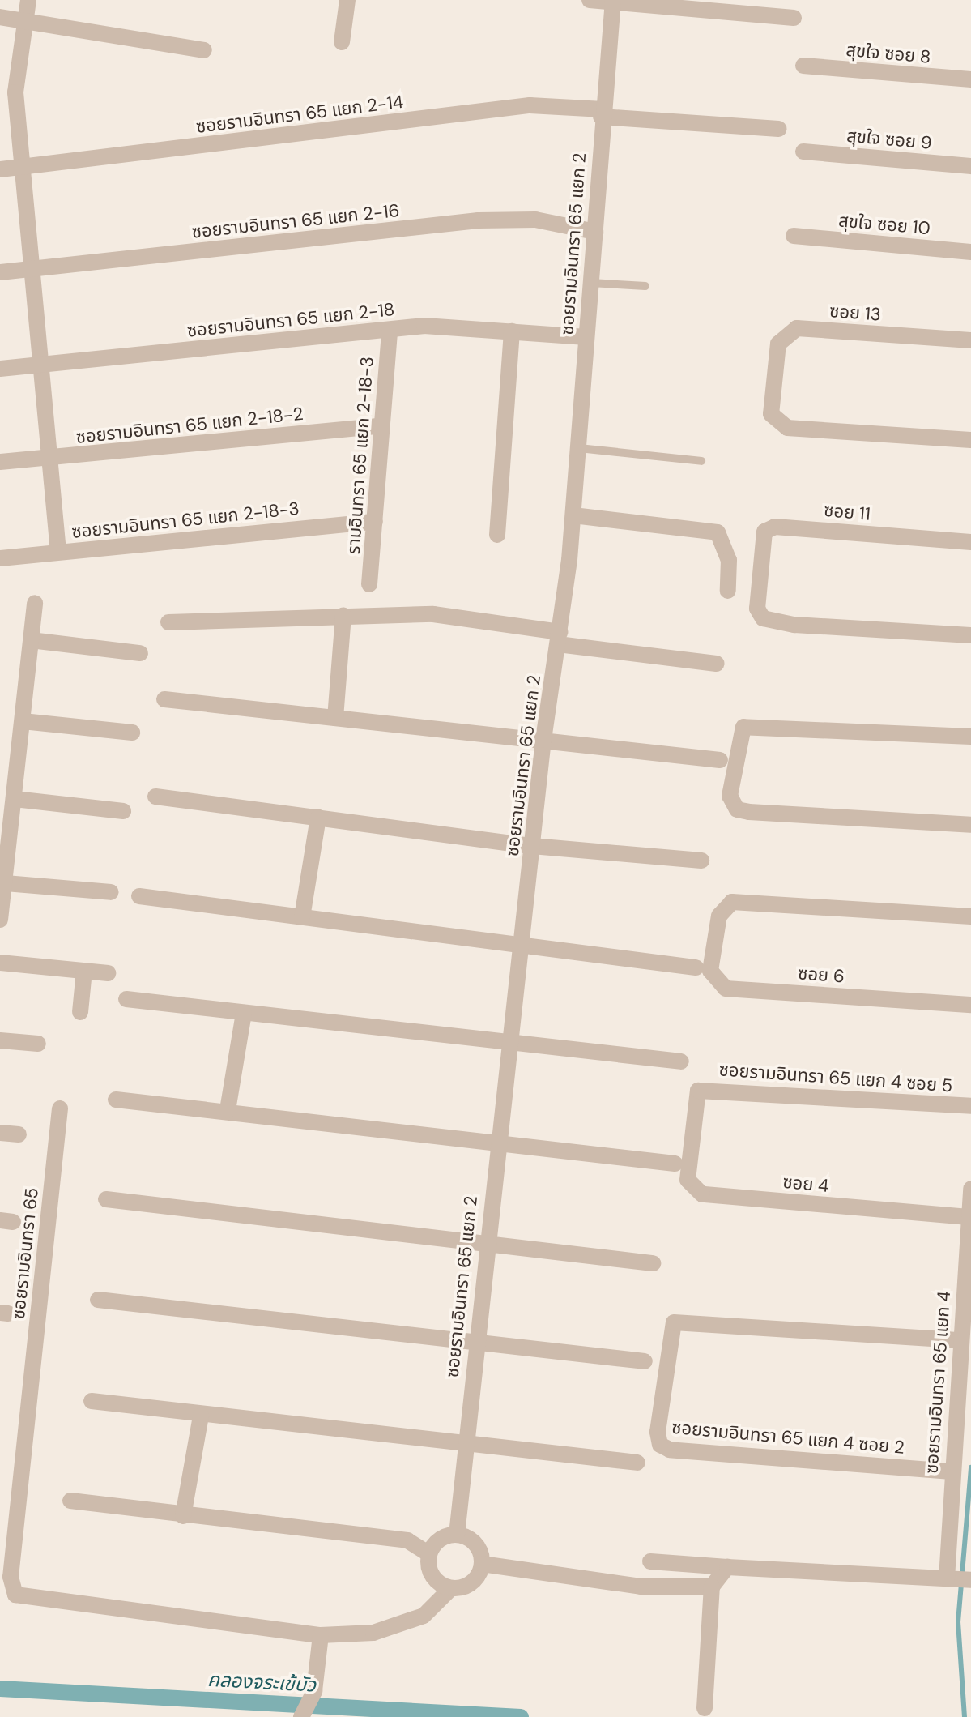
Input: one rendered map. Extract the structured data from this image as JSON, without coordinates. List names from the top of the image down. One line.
{"streets":{"street":["สุขใจ ซอย 8","ซอยรามอินทรา 65 แยก 2-14","สุขใจ ซอย 9","ซอยรามอินทรา 65 แยก 2-16","สุขใจ ซอย 10","ซอยรามอินทรา 65 แยก 2","ซอย 13","ซอยรามอินทรา 65 แยก 2-18","ซอยรามอินทรา 65 แยก 2-18-2","รามอินทรา 65 แยก 2-18-3","ซอย 11","ซอยรามอินทรา 65 แยก 2-18-3","ซอย 6","ซอยรามอินทรา 65 แยก 4 ซอย 5","ซอย 4","ซอยรามอินทรา 65","ซอยรามอินทรา 65 แยก 4","ซอยรามอินทรา 65 แยก 4 ซอย 2"]},"crossings":[["ซอยรามอินทรา 65 แยก 2-14","ซอยรามอินทรา 65 แยก 2"],["ซอยรามอินทรา 65 แยก 2-16","ซอยรามอินทรา 65 แยก 2"],["ซอยรามอินทรา 65 แยก 2","ซอยรามอินทรา 65 แยก 2-18"],["ซอยรามอินทรา 65 แยก 2-18","รามอินทรา 65 แยก 2-18-3"],["ซอยรามอินทรา 65 แยก 2-18-2","รามอินทรา 65 แยก 2-18-3"],["รามอินทรา 65 แยก 2-18-3","ซอยรามอินทรา 65 แยก 2-18-3"],["ซอยรามอินทรา 65 แยก 4 ซอย 5","ซอย 4"],["ซอย 4","ซอยรามอินทรา 65 แยก 4"],["ซอยรามอินทรา 65 แยก 4","ซอยรามอินทรา 65 แยก 4 ซอย 2"]],"water":["คลองจระเข้บัว"]}
